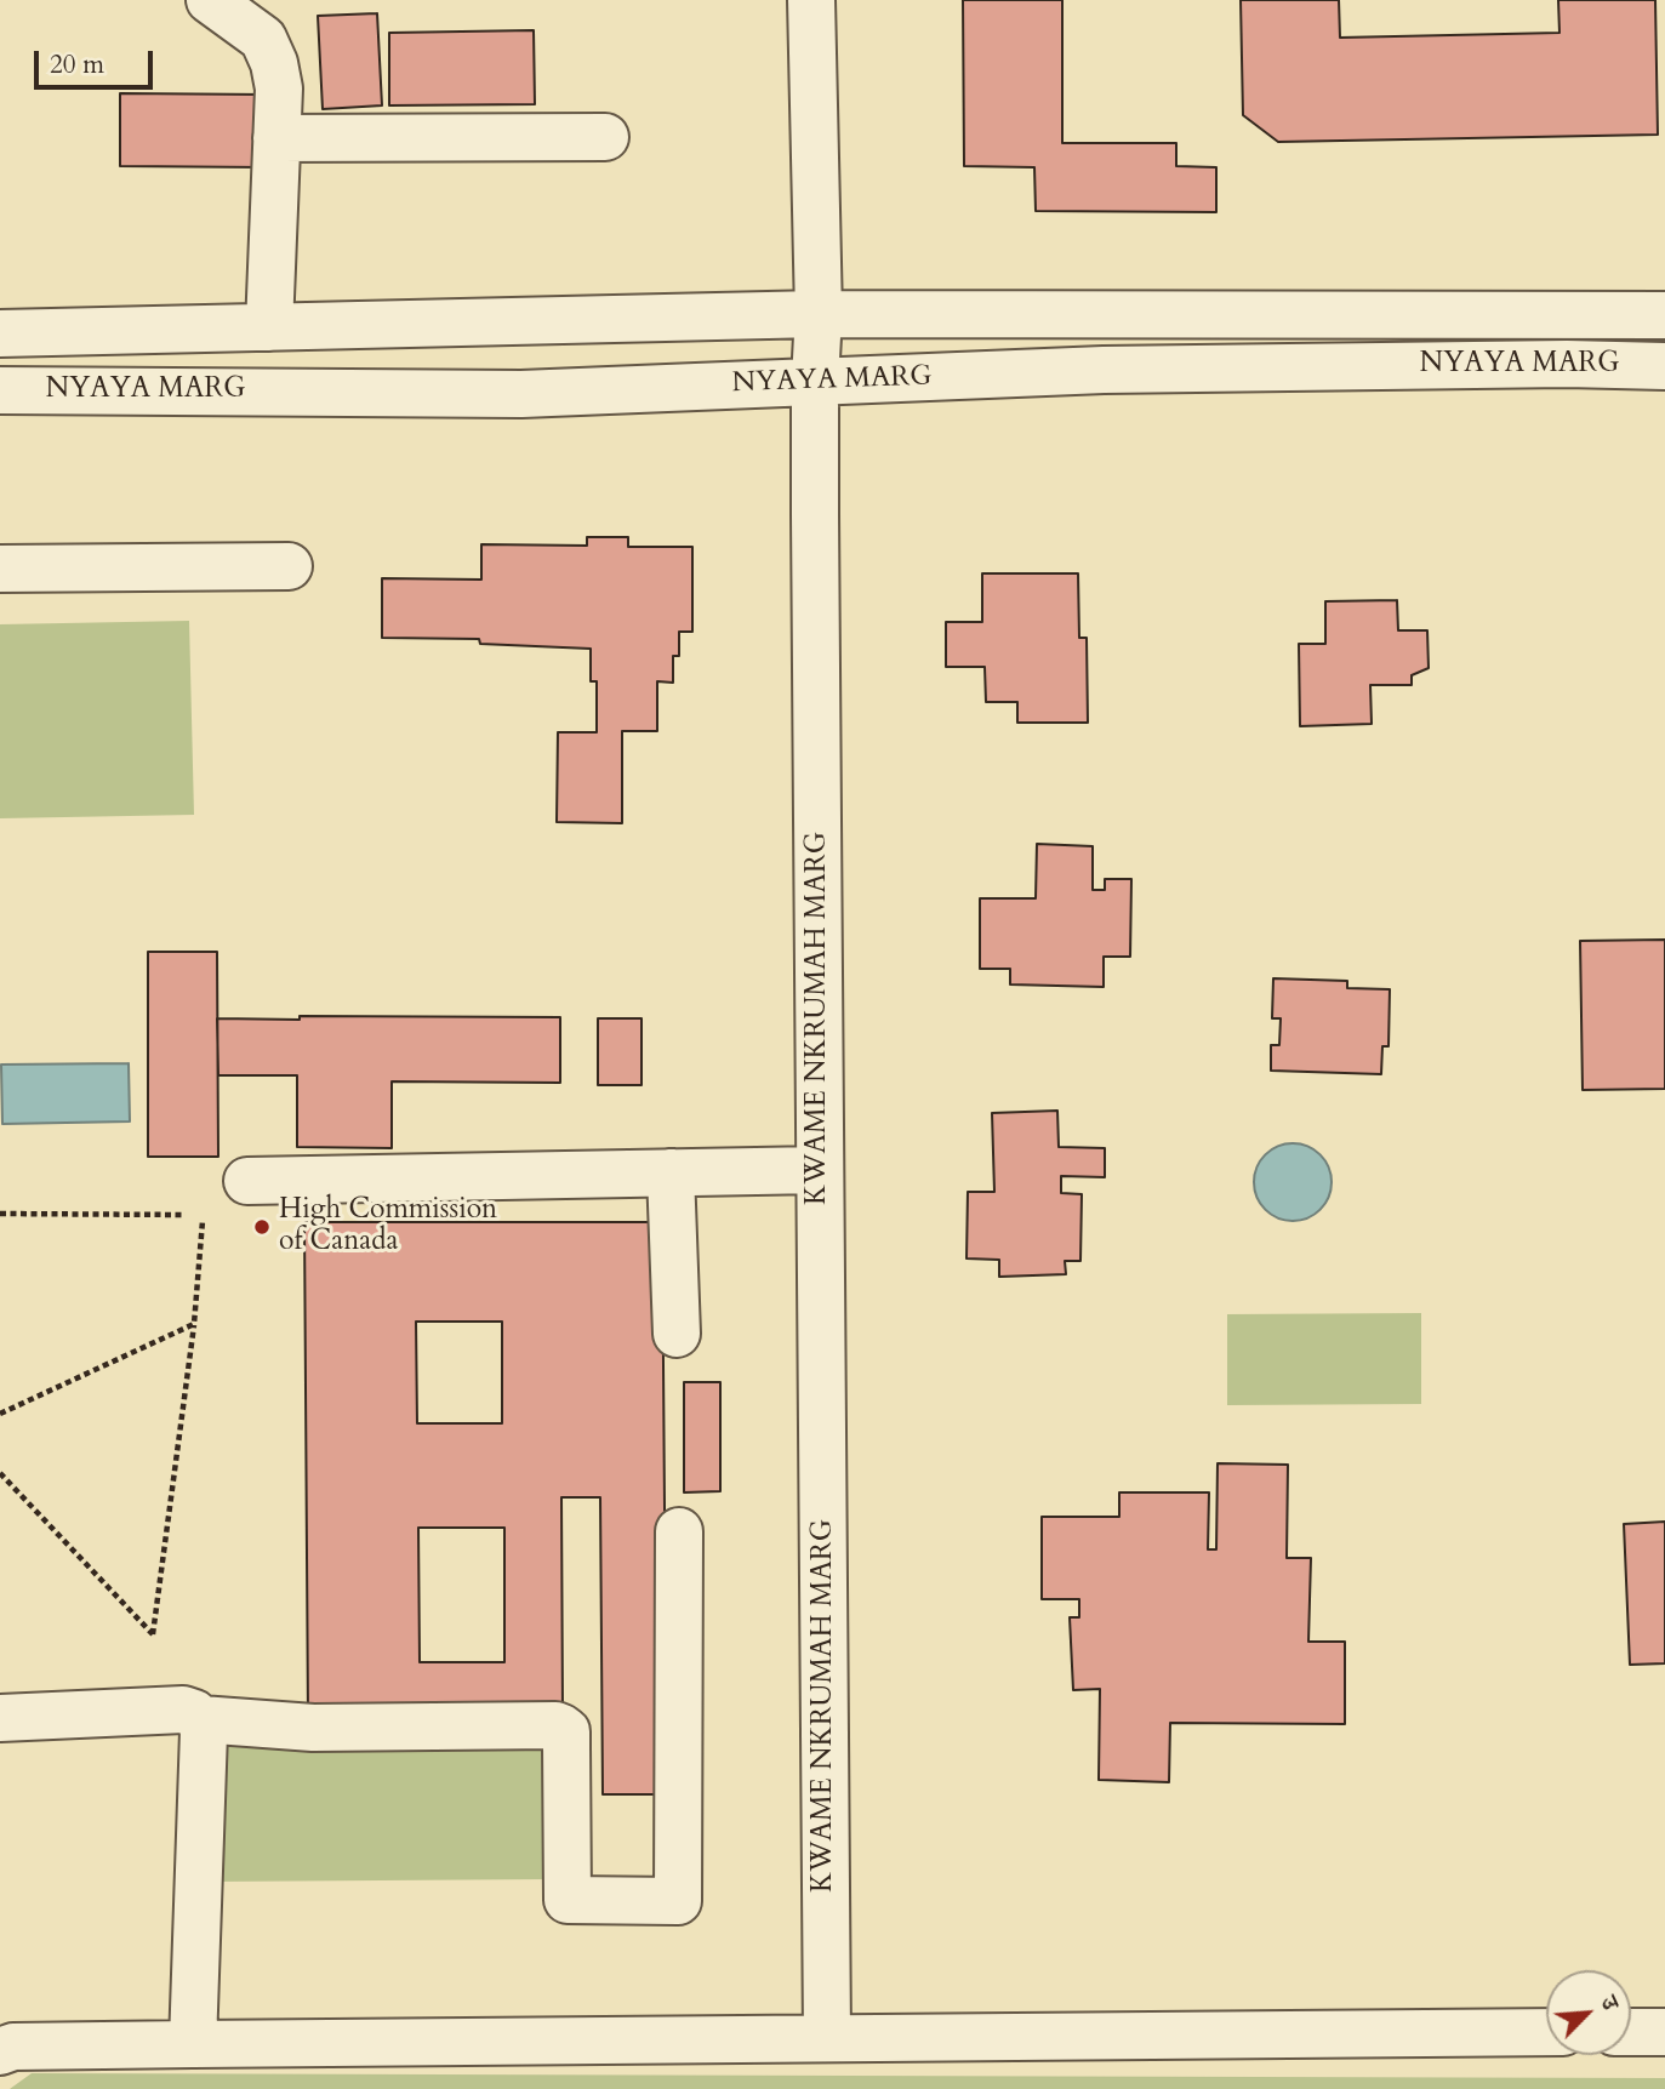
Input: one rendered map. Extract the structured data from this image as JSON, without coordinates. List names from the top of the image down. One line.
{"streets":{"street":["NYAYA MARG","KWAME NKRUMAH MARG"]},"crossings":[["NYAYA MARG","KWAME NKRUMAH MARG"]],"places":["High Commission of Canada"],"scale_bar":"20 m","north":"top right"}
